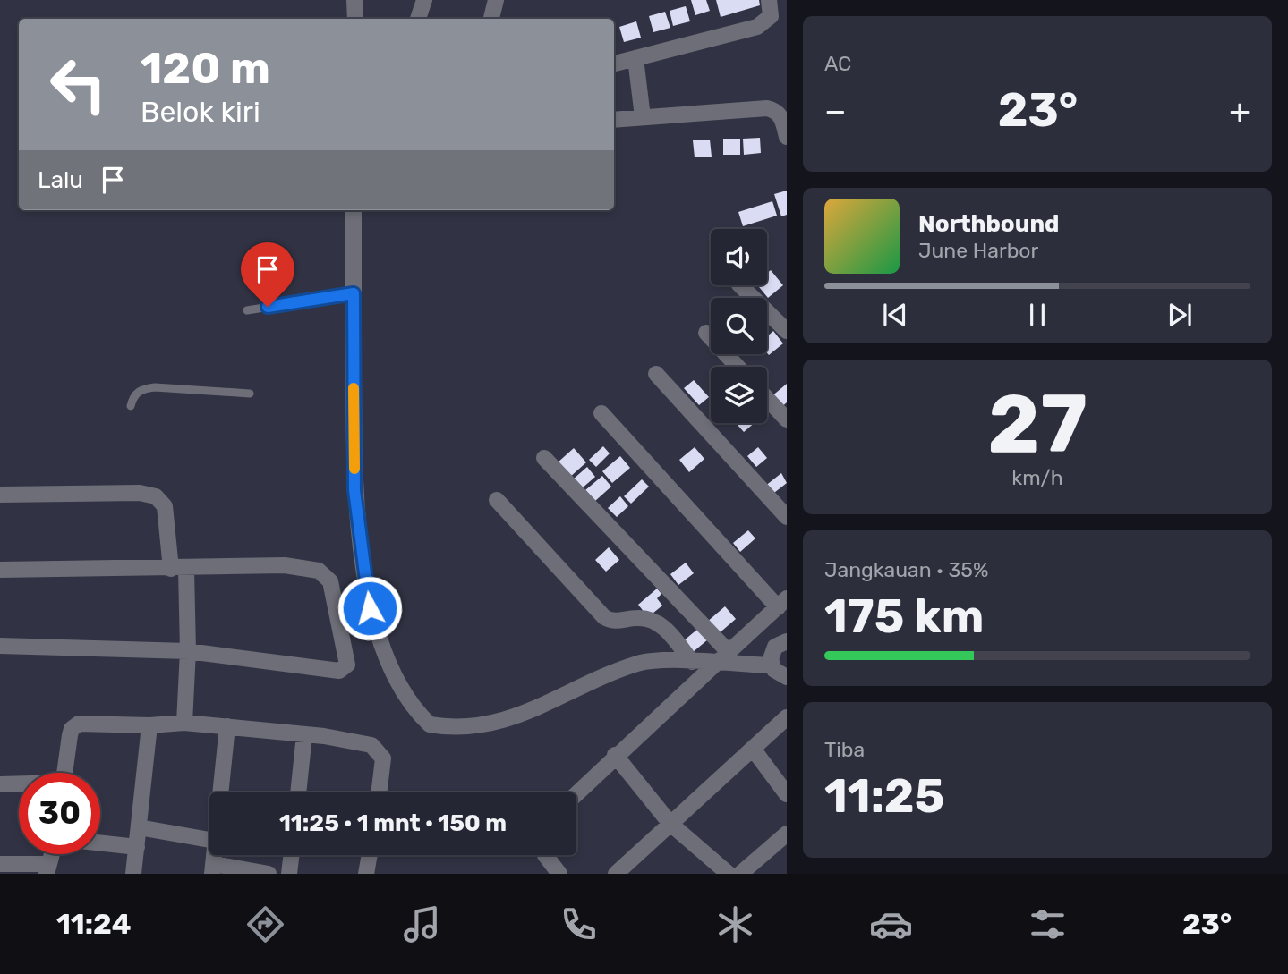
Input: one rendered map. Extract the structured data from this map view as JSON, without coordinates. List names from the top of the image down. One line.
{"page":{"tile":["AC",["27","km/h"],["Jangkauan · 35%","175 km"],["Tiba","11:25"]],"turn":["120 m","Belok kiri"],"heat":["−","23°","+"],"then":"Lalu","song":["Northbound","June Harbor"],"limit":"30","trip":"11:25 · 1 mnt · 150 m","tabs":["11:24","23°"]}}
